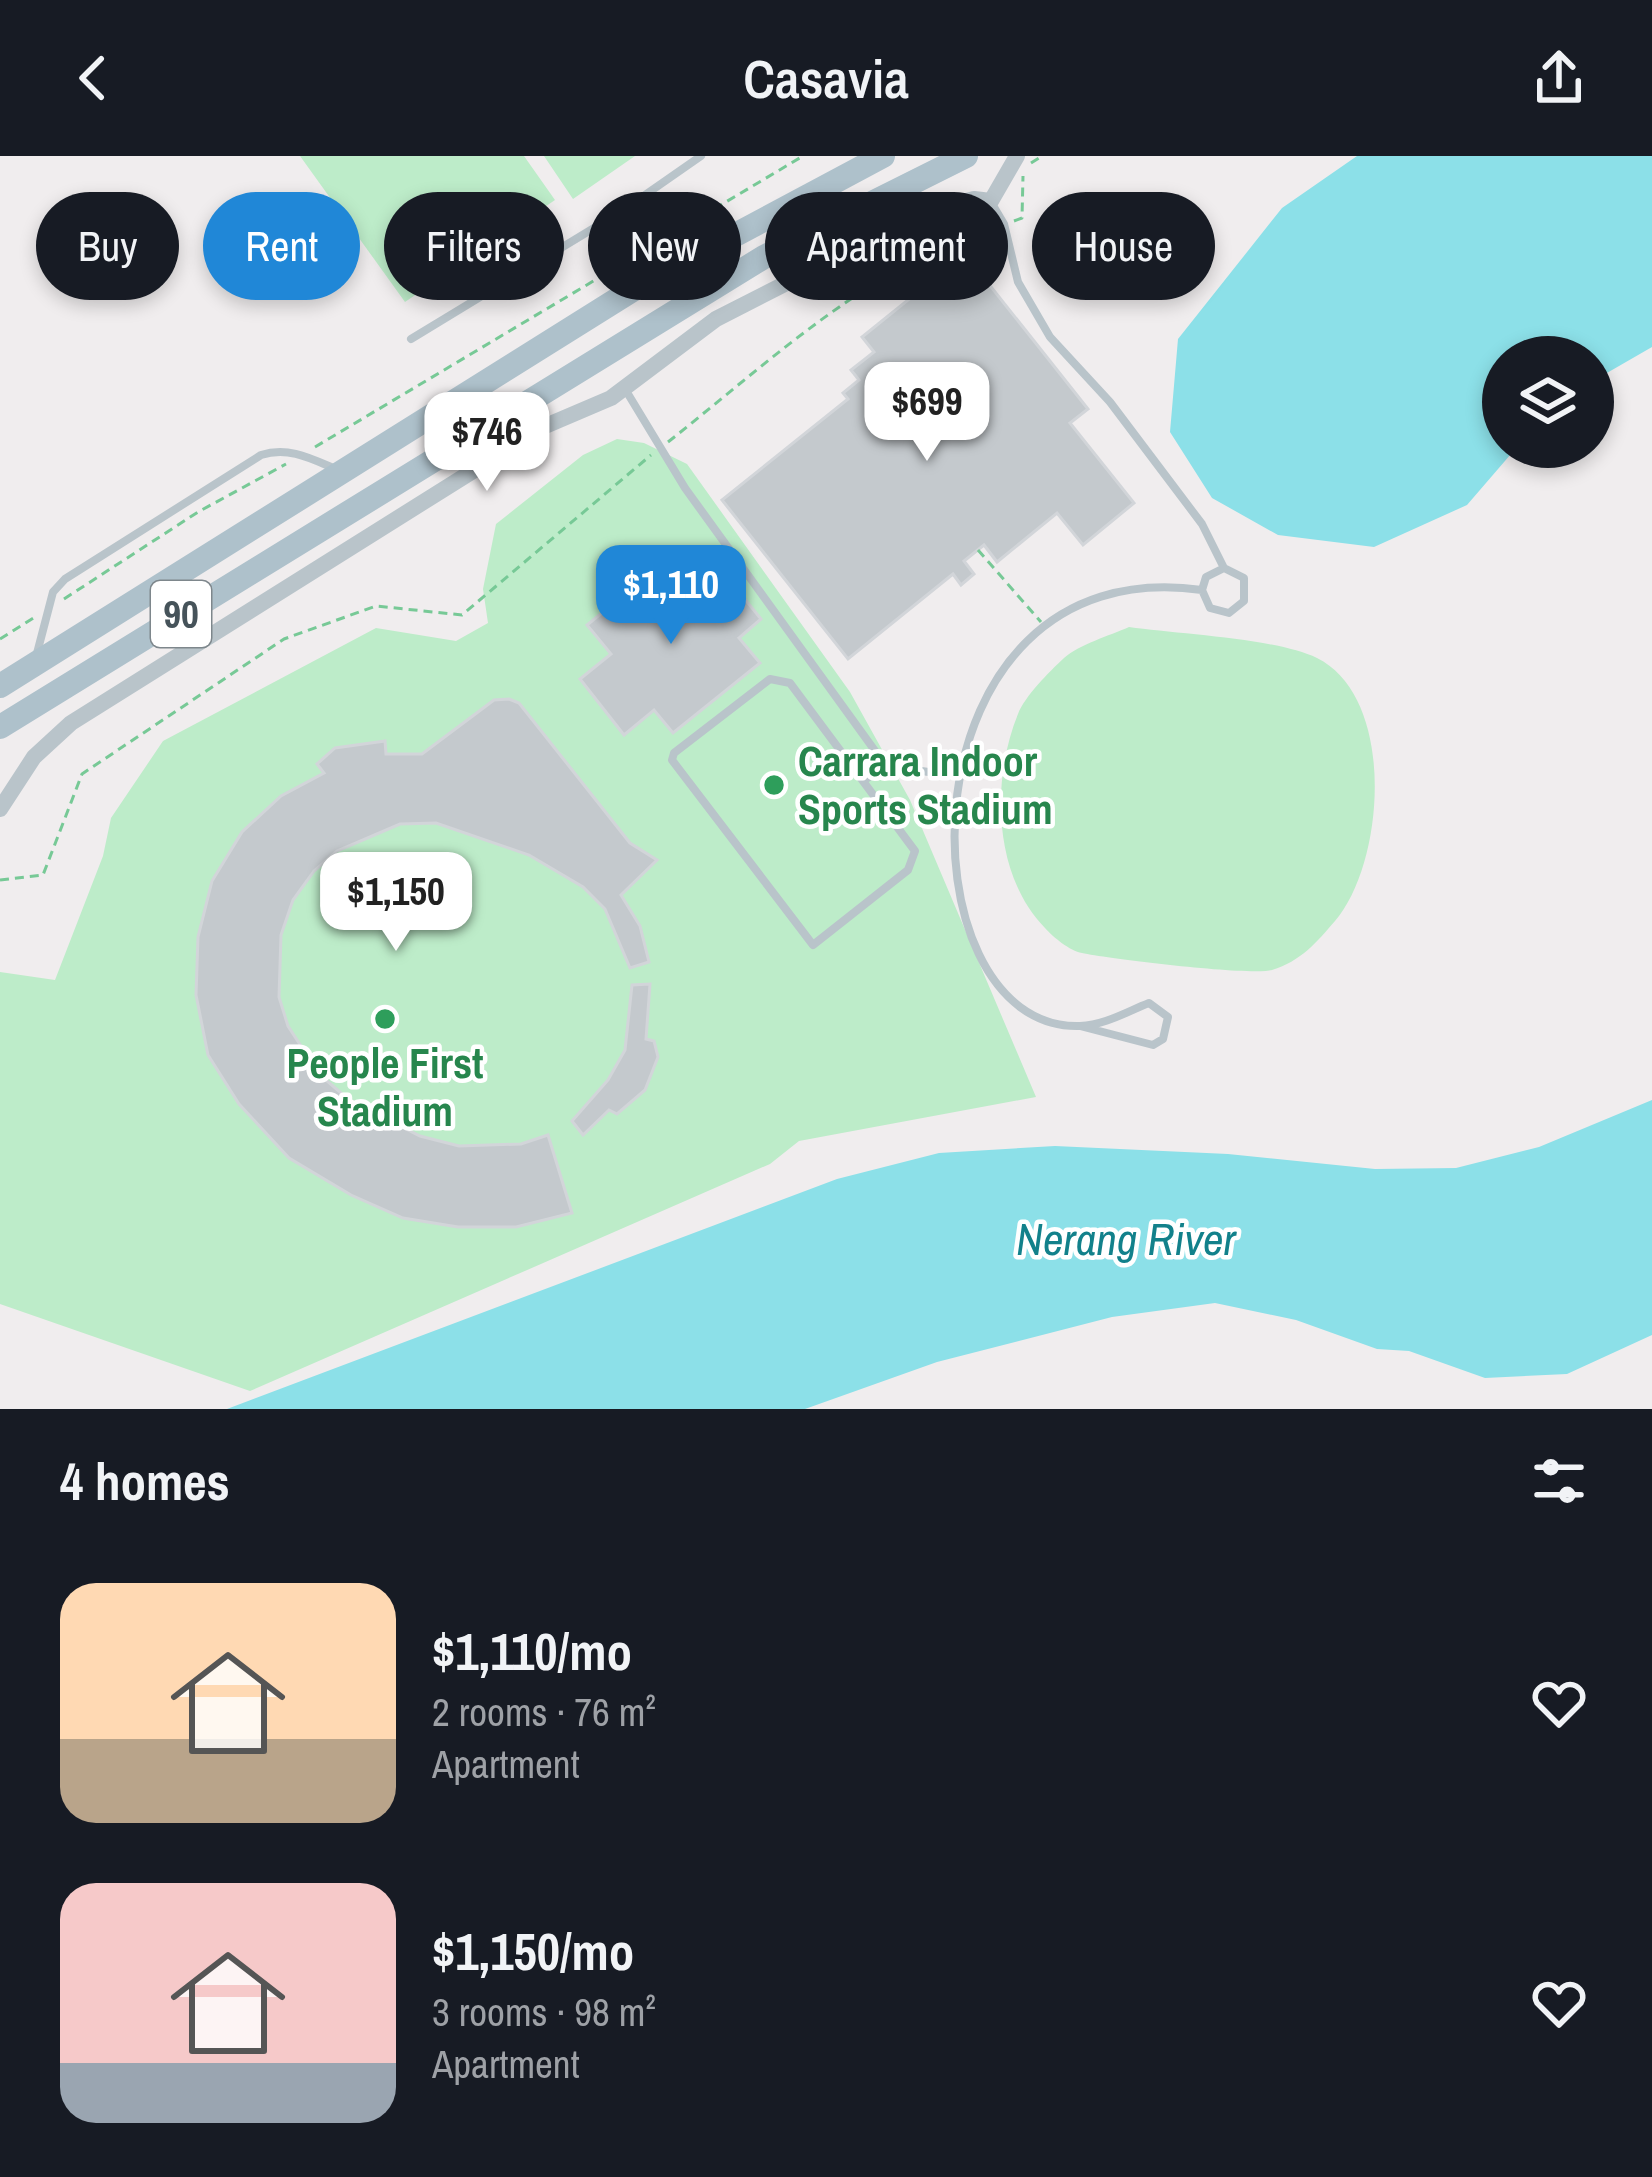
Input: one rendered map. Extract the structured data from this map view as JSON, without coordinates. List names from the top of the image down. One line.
{"streets":{"main road":["90"]},"water":["Nerang River"],"places":["Carrara Indoor Sports Stadium","People First Stadium"],"page":{"header":"Casavia","chip":["Buy","Rent","Filters","New","Apartment","House"],"price":["$699","$746","$1,110","$1,150"],"heading":"4 homes","list":[{"name":"$1,110/mo","note":"2 rooms · 76 m² · Apartment"},{"name":"$1,150/mo","note":"3 rooms · 98 m² · Apartment"}]}}
